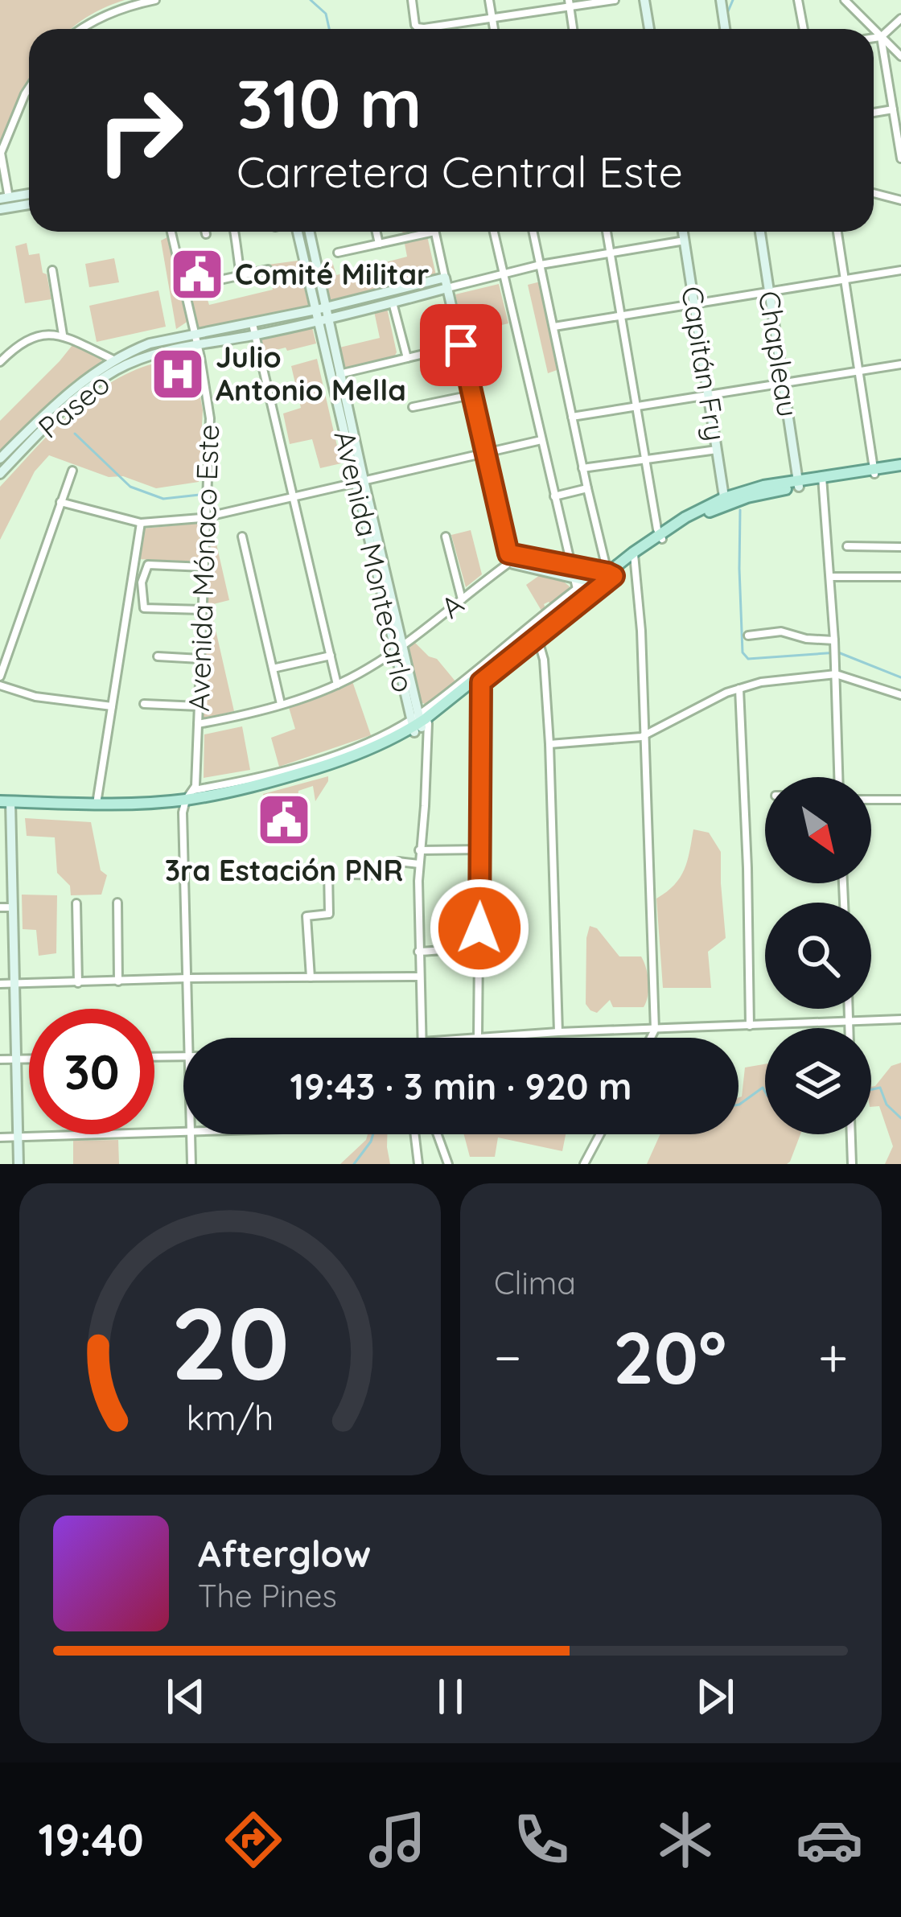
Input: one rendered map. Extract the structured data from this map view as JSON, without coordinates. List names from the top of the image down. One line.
{"streets":{"street":["Chapleau","Capitán Fry","Paseo","Avenida Montecarlo","Avenida Mónaco Este","A"]},"crossings":[["Paseo","Avenida Montecarlo"],["Paseo","Avenida Mónaco Este"],["Avenida Montecarlo","A"],["Avenida Mónaco Este","A"]],"places":{"public building":["Comité Militar","3ra Estación PNR"],"hospital":["Julio Antonio Mella"]},"north":"bottom right","page":{"turn":["310 m","Carretera Central Este"],"limit":"30","trip":"19:43 · 3 min · 920 m","tile":"Clima","heat":["−","20°","+"],"song":["Afterglow","The Pines"],"tabs":"19:40","gauge":["20","km/h"]}}
